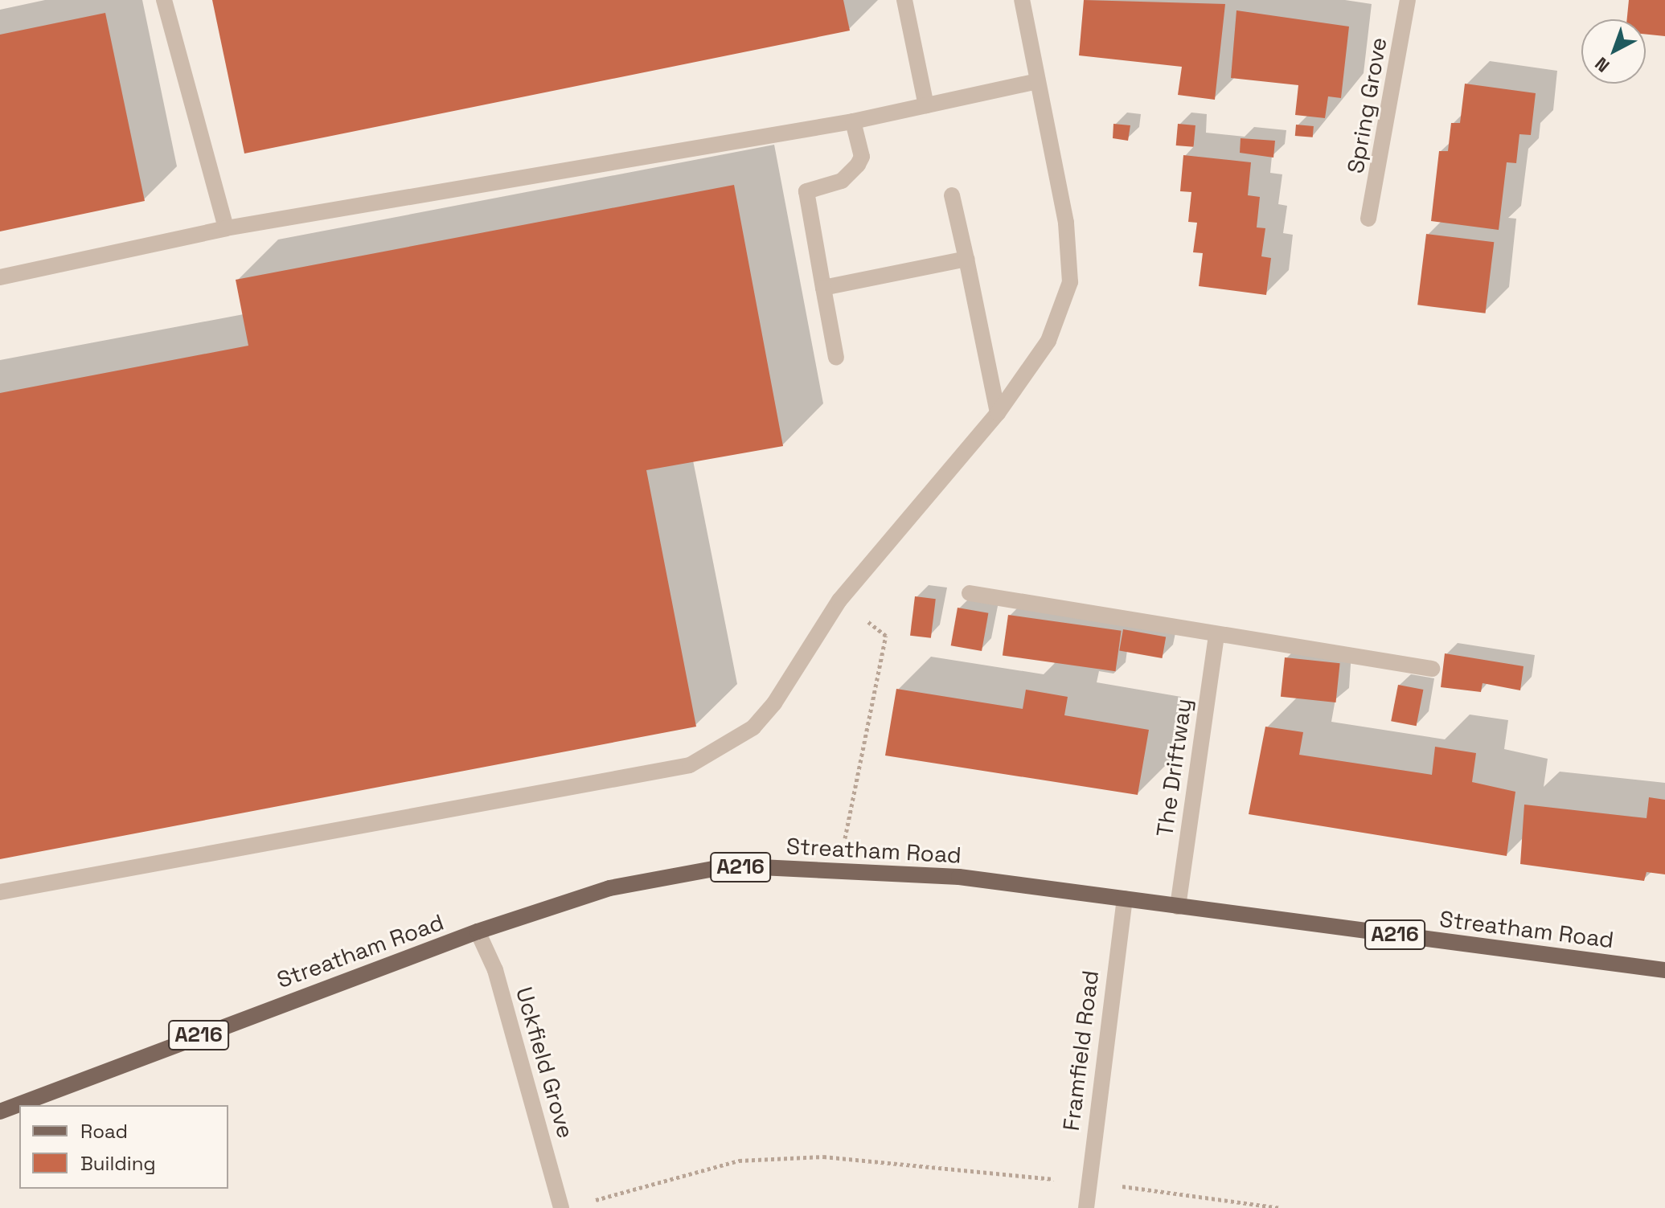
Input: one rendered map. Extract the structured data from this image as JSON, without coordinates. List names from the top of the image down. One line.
{"streets":{"main road":["Streatham Road","A216"],"street":["Spring Grove","The Driftway","Framfield Road","Uckfield Grove"]},"crossings":[["The Driftway","Streatham Road"],["Streatham Road","Framfield Road"],["Streatham Road","Uckfield Grove"]],"legend":["Road","Building"],"north":"bottom left"}
